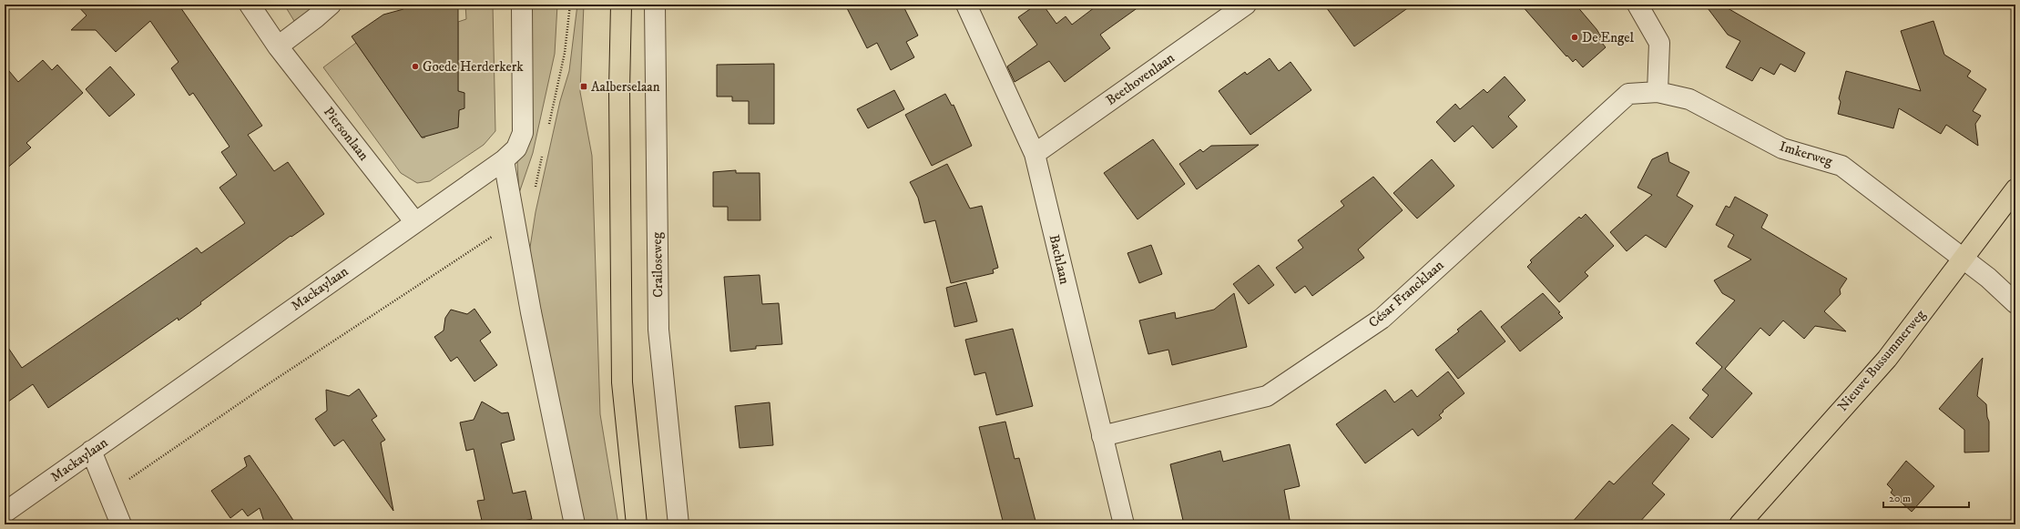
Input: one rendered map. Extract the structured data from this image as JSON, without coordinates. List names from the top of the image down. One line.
{"streets":{"main road":["Nieuwe Bussummerweg"],"street":["Beethovenlaan","Piersonlaan","Imkerweg","Bachlaan","Crailoseweg","Mackaylaan","César Francklaan"]},"crossings":[["Beethovenlaan","Bachlaan"],["Piersonlaan","Mackaylaan"],["Imkerweg","César Francklaan"],["Imkerweg","Nieuwe Bussummerweg"],["Bachlaan","César Francklaan"]],"places":{"other":["De Engel","Goede Herderkerk"],"transit":["Aalberselaan"]},"scale_bar":"20 m"}
